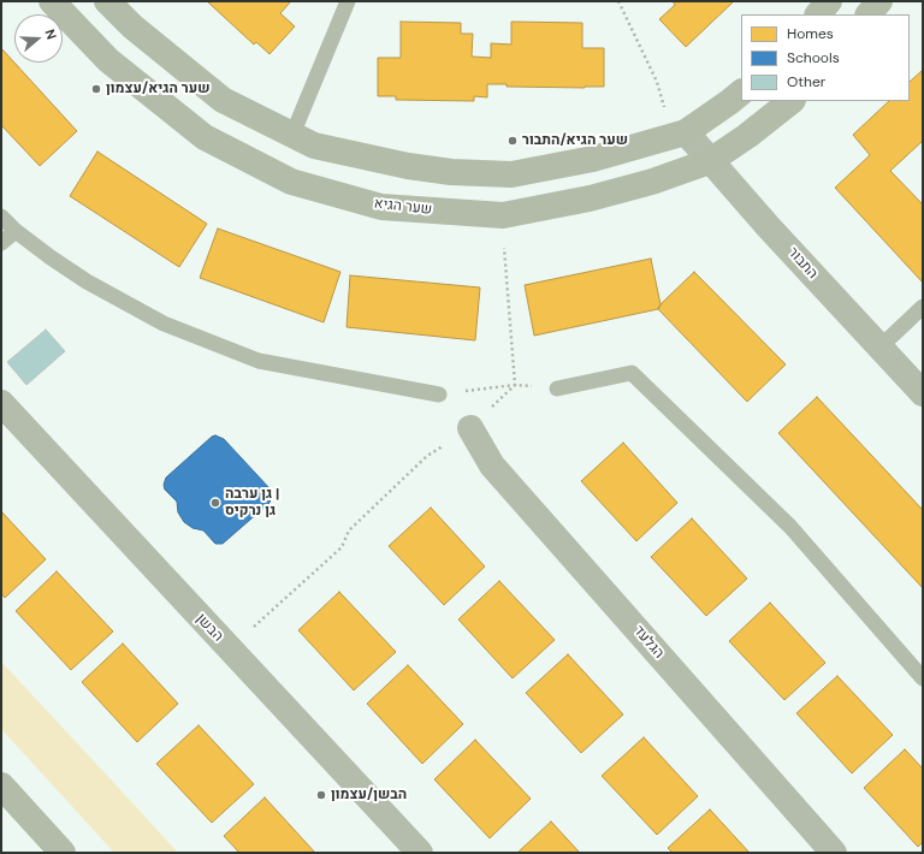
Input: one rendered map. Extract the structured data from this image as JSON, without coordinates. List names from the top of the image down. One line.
{"streets":{"street":["שער הגיא","התבור","הבשן","הגלעד"]},"crossings":[["שער הגיא","התבור"]],"places":["שער הגיא/עצמון","שער הגיא/התבור","גן ערבה | גן נרקיס","הבשן/עצמון"],"legend":["Homes","Schools","Other"],"north":"right"}
